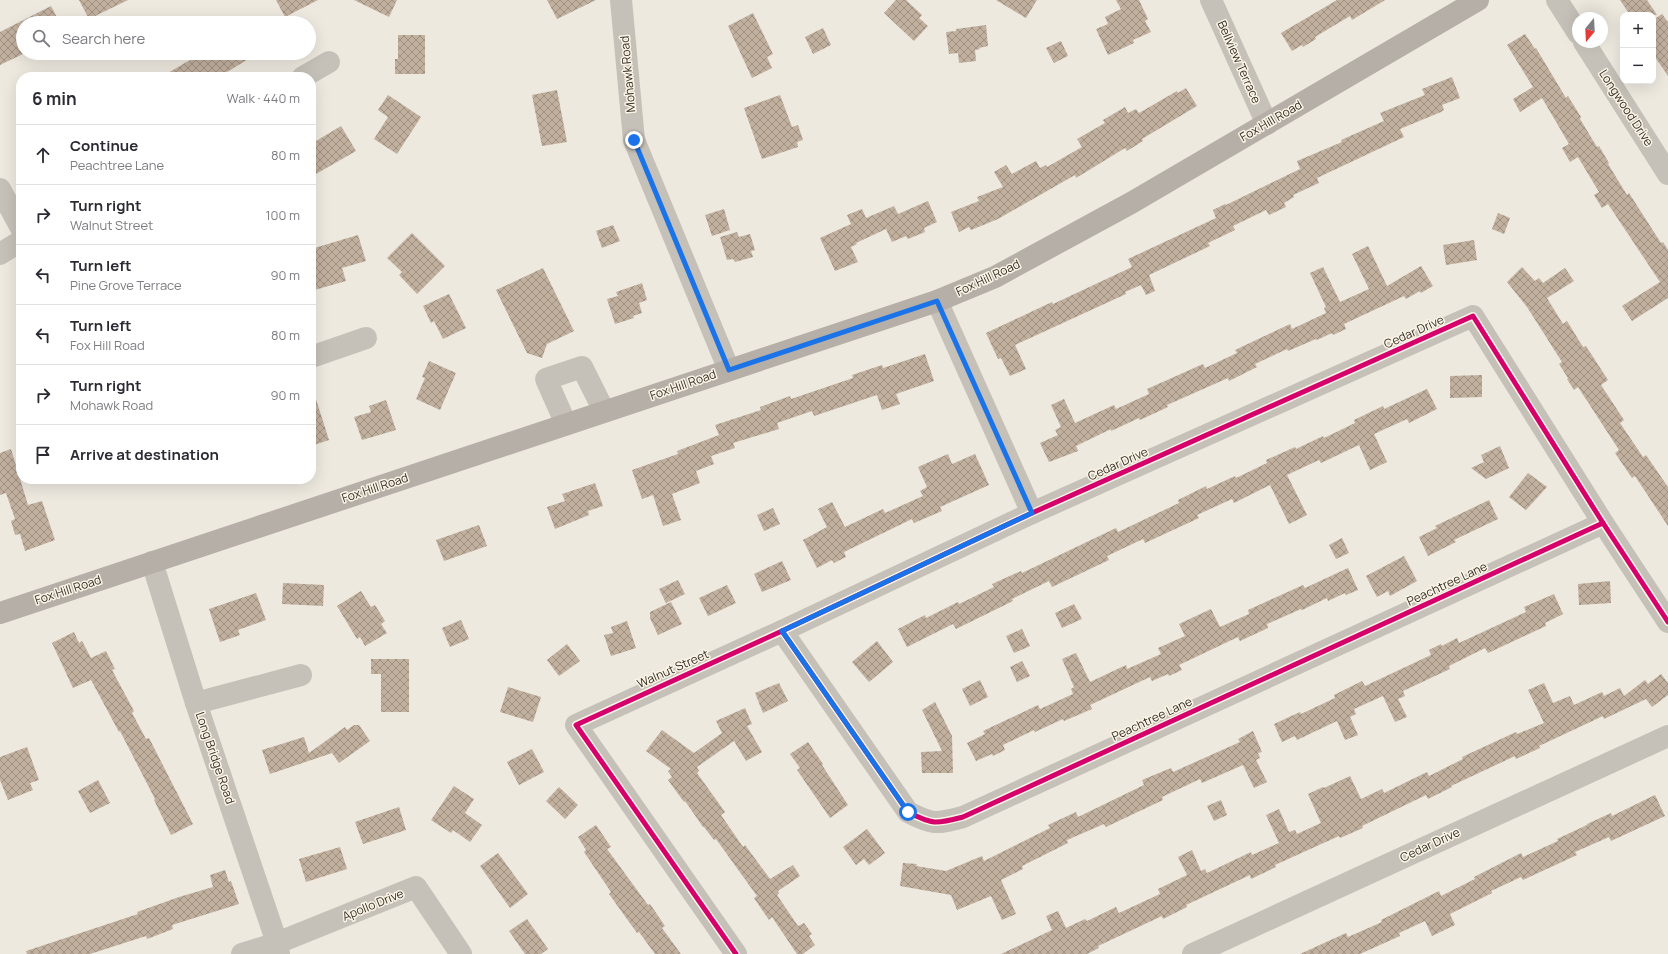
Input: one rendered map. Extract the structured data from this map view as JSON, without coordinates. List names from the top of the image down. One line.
{"streets":{"main road":["Fox Hill Road"],"street":["Bellview Terrace","Mohawk Road","Longwood Drive","Cedar Drive","Peachtree Lane","Walnut Street","Long Bridge Road","Apollo Drive"]},"crossings":[["Bellview Terrace","Fox Hill Road"],["Mohawk Road","Fox Hill Road"],["Fox Hill Road","Long Bridge Road"],["Cedar Drive","Peachtree Lane"],["Cedar Drive","Walnut Street"],["Peachtree Lane","Walnut Street"],["Long Bridge Road","Apollo Drive"]],"north":"bottom","page":{"map_buttons":["+","−"],"search":"Search here","heading":["6 min","Walk · 440 m"],"list":[["Continue","Peachtree Lane","80 m"],["Turn right","Walnut Street","100 m"],["Turn left","Pine Grove Terrace","90 m"],["Turn left","Fox Hill Road","80 m"],["Turn right","Mohawk Road","90 m"],"Arrive at destination"]}}
